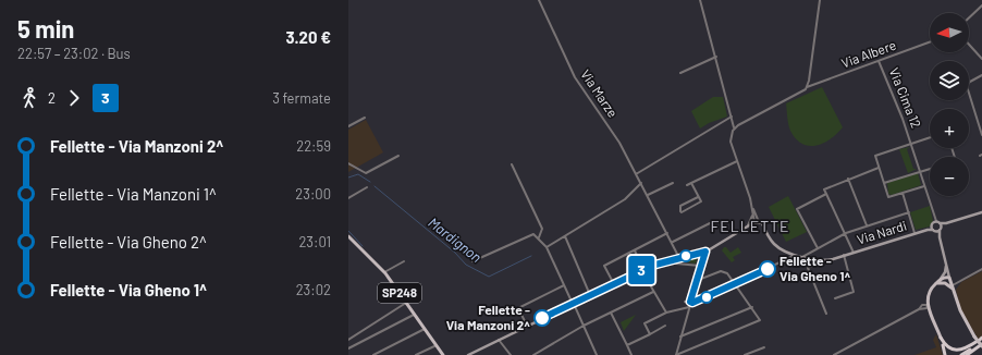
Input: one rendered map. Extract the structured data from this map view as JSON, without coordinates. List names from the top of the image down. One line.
{"streets":{"main road":["Via Nardi","SP248"],"street":["Via Albere","Via Marze","Via Cima 12"]},"crossings":[["Via Albere","Via Cima 12"]],"districts":["FELLETTE"],"water":["Mardignon"],"places":["Fellette - Via Gheno 1^","Fellette - Via Manzoni 2^"],"lines":["bus line 3"],"north":"left","page":{"heading":["5 min","22:57 – 23:02 · Bus","3.20 €"],"on_map":"3","map_buttons":["+","−"],"legs":["2","3","3 fermate"],"list":[{"name":"Fellette - Via Manzoni 2^","value":"22:59"},{"name":"Fellette - Via Manzoni 1^","value":"23:00"},{"name":"Fellette - Via Gheno 2^","value":"23:01"},{"name":"Fellette - Via Gheno 1^","value":"23:02"}]}}
